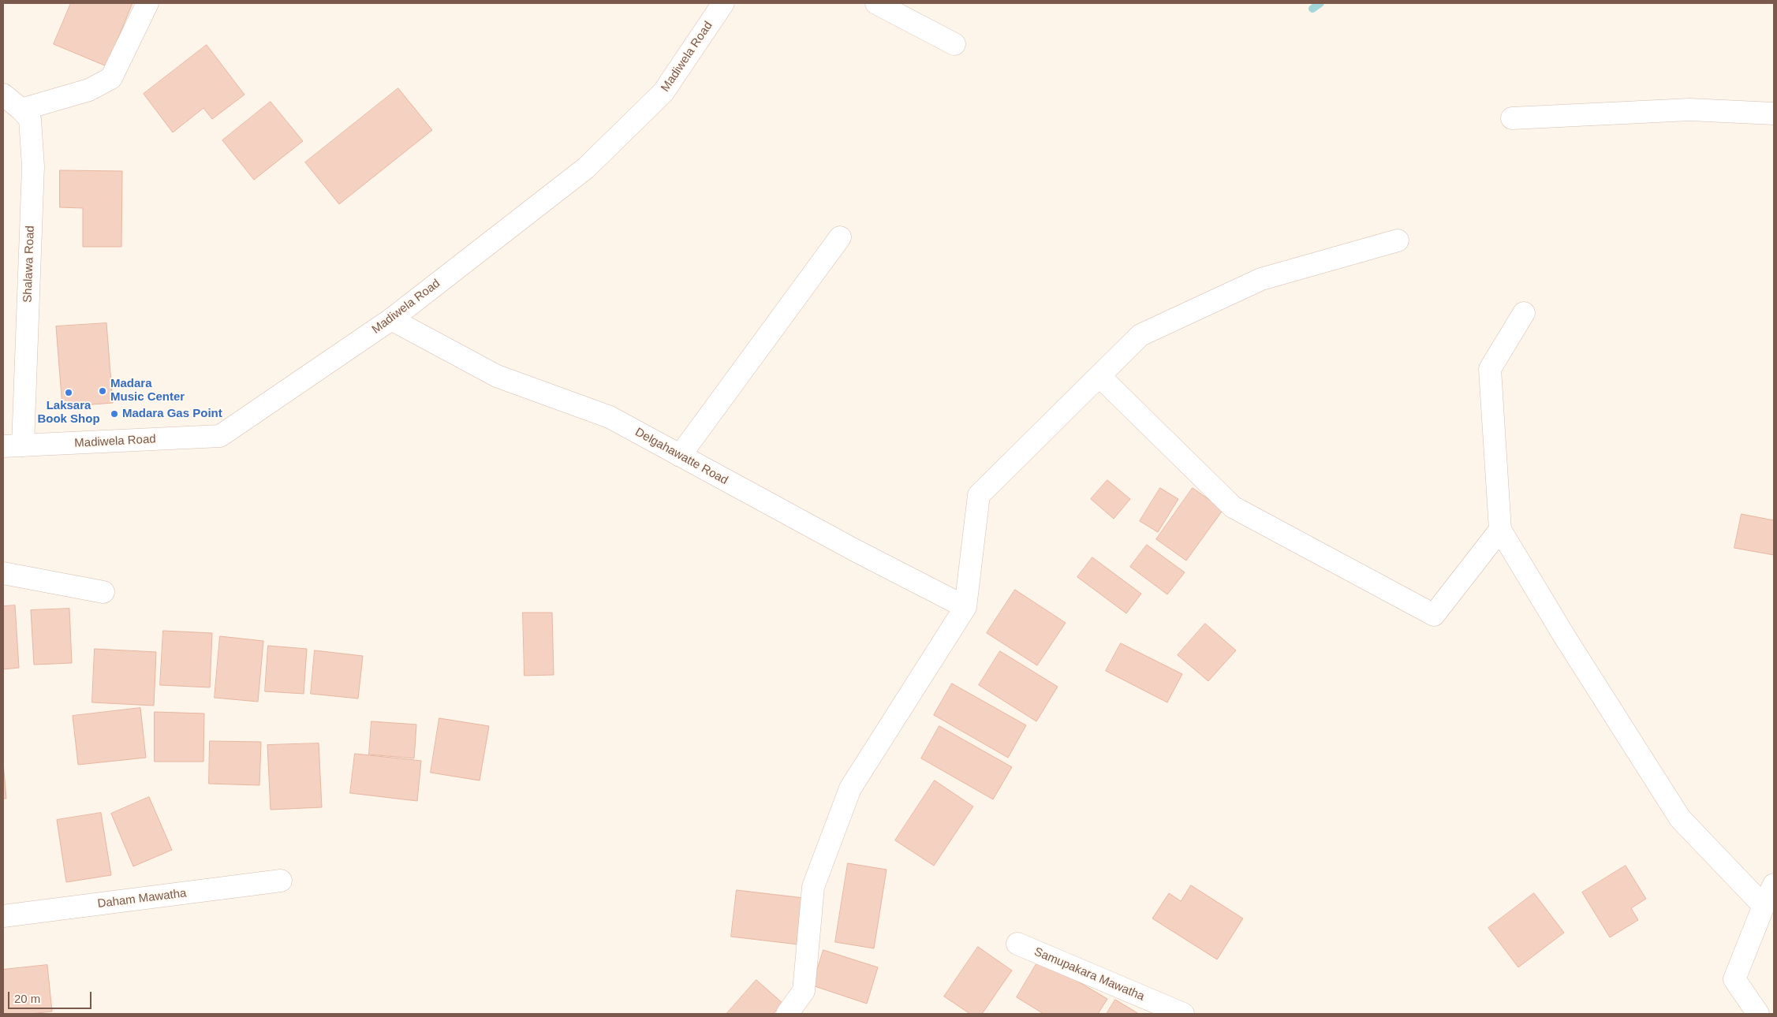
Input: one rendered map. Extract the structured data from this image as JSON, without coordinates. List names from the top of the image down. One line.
{"streets":{"street":["Madiwela Road","Shalawa Road","Delgahawatte Road","Daham Mawatha","Samupakara Mawatha"]},"crossings":[["Madiwela Road","Shalawa Road"],["Madiwela Road","Delgahawatte Road"]],"places":["Madara Music Center","Laksara Book Shop","Madara Gas Point"],"scale_bar":"20 m"}
